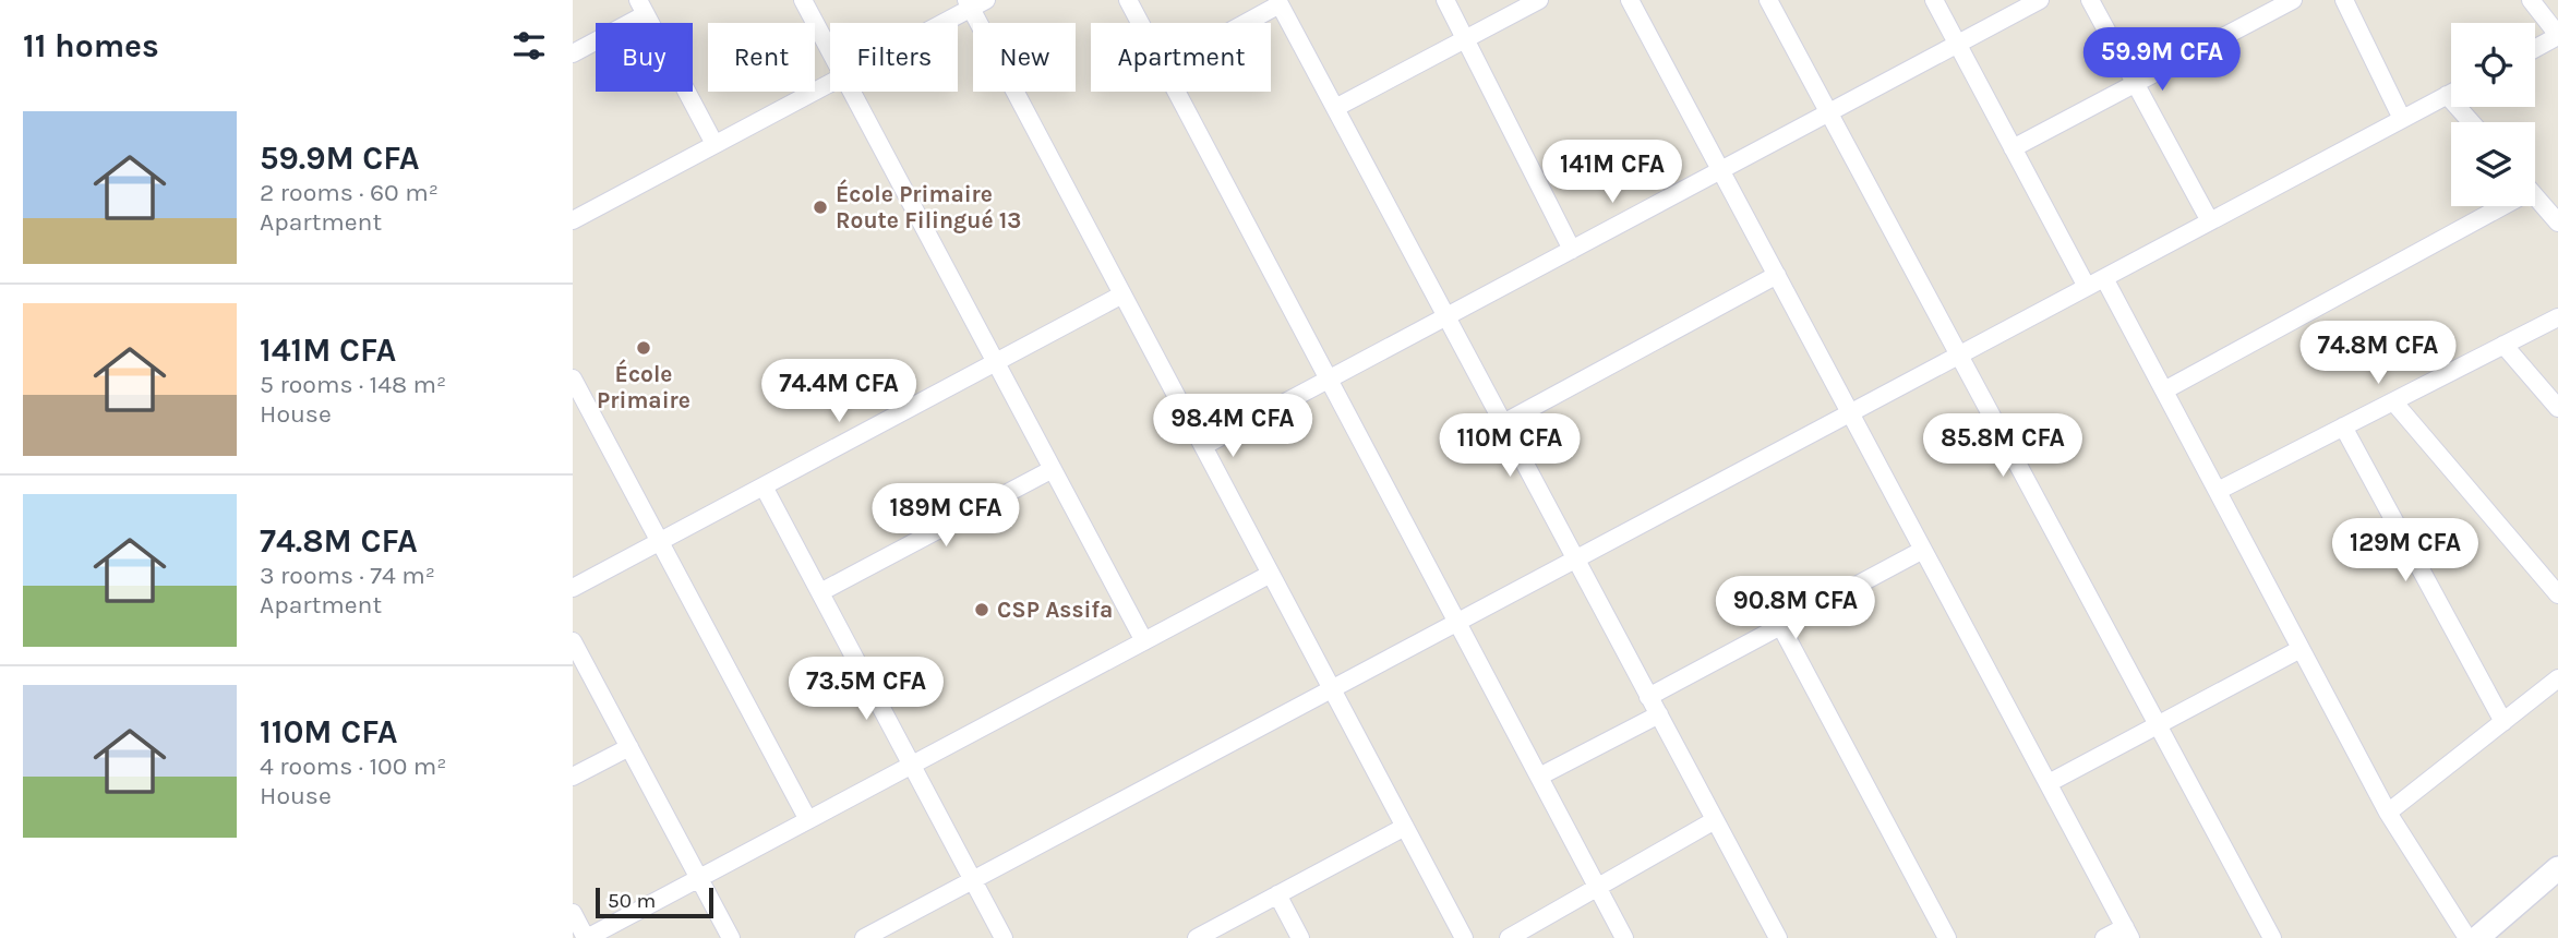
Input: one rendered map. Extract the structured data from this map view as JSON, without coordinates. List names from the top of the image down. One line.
{"places":["École Primaire Route Filingué 13","École Primaire","CSP Assifa"],"scale_bar":"50 m","page":{"heading":"11 homes","chip":["Buy","Rent","Filters","New","Apartment"],"price":["59.9M CFA","141M CFA","74.8M CFA","74.4M CFA","98.4M CFA","110M CFA","85.8M CFA","189M CFA","129M CFA","90.8M CFA","73.5M CFA"],"list":[{"name":"59.9M CFA","note":"2 rooms · 60 m² · Apartment"},{"name":"141M CFA","note":"5 rooms · 148 m² · House"},{"name":"74.8M CFA","note":"3 rooms · 74 m² · Apartment"},{"name":"110M CFA","note":"4 rooms · 100 m² · House"}],"scale":"50 m"}}
